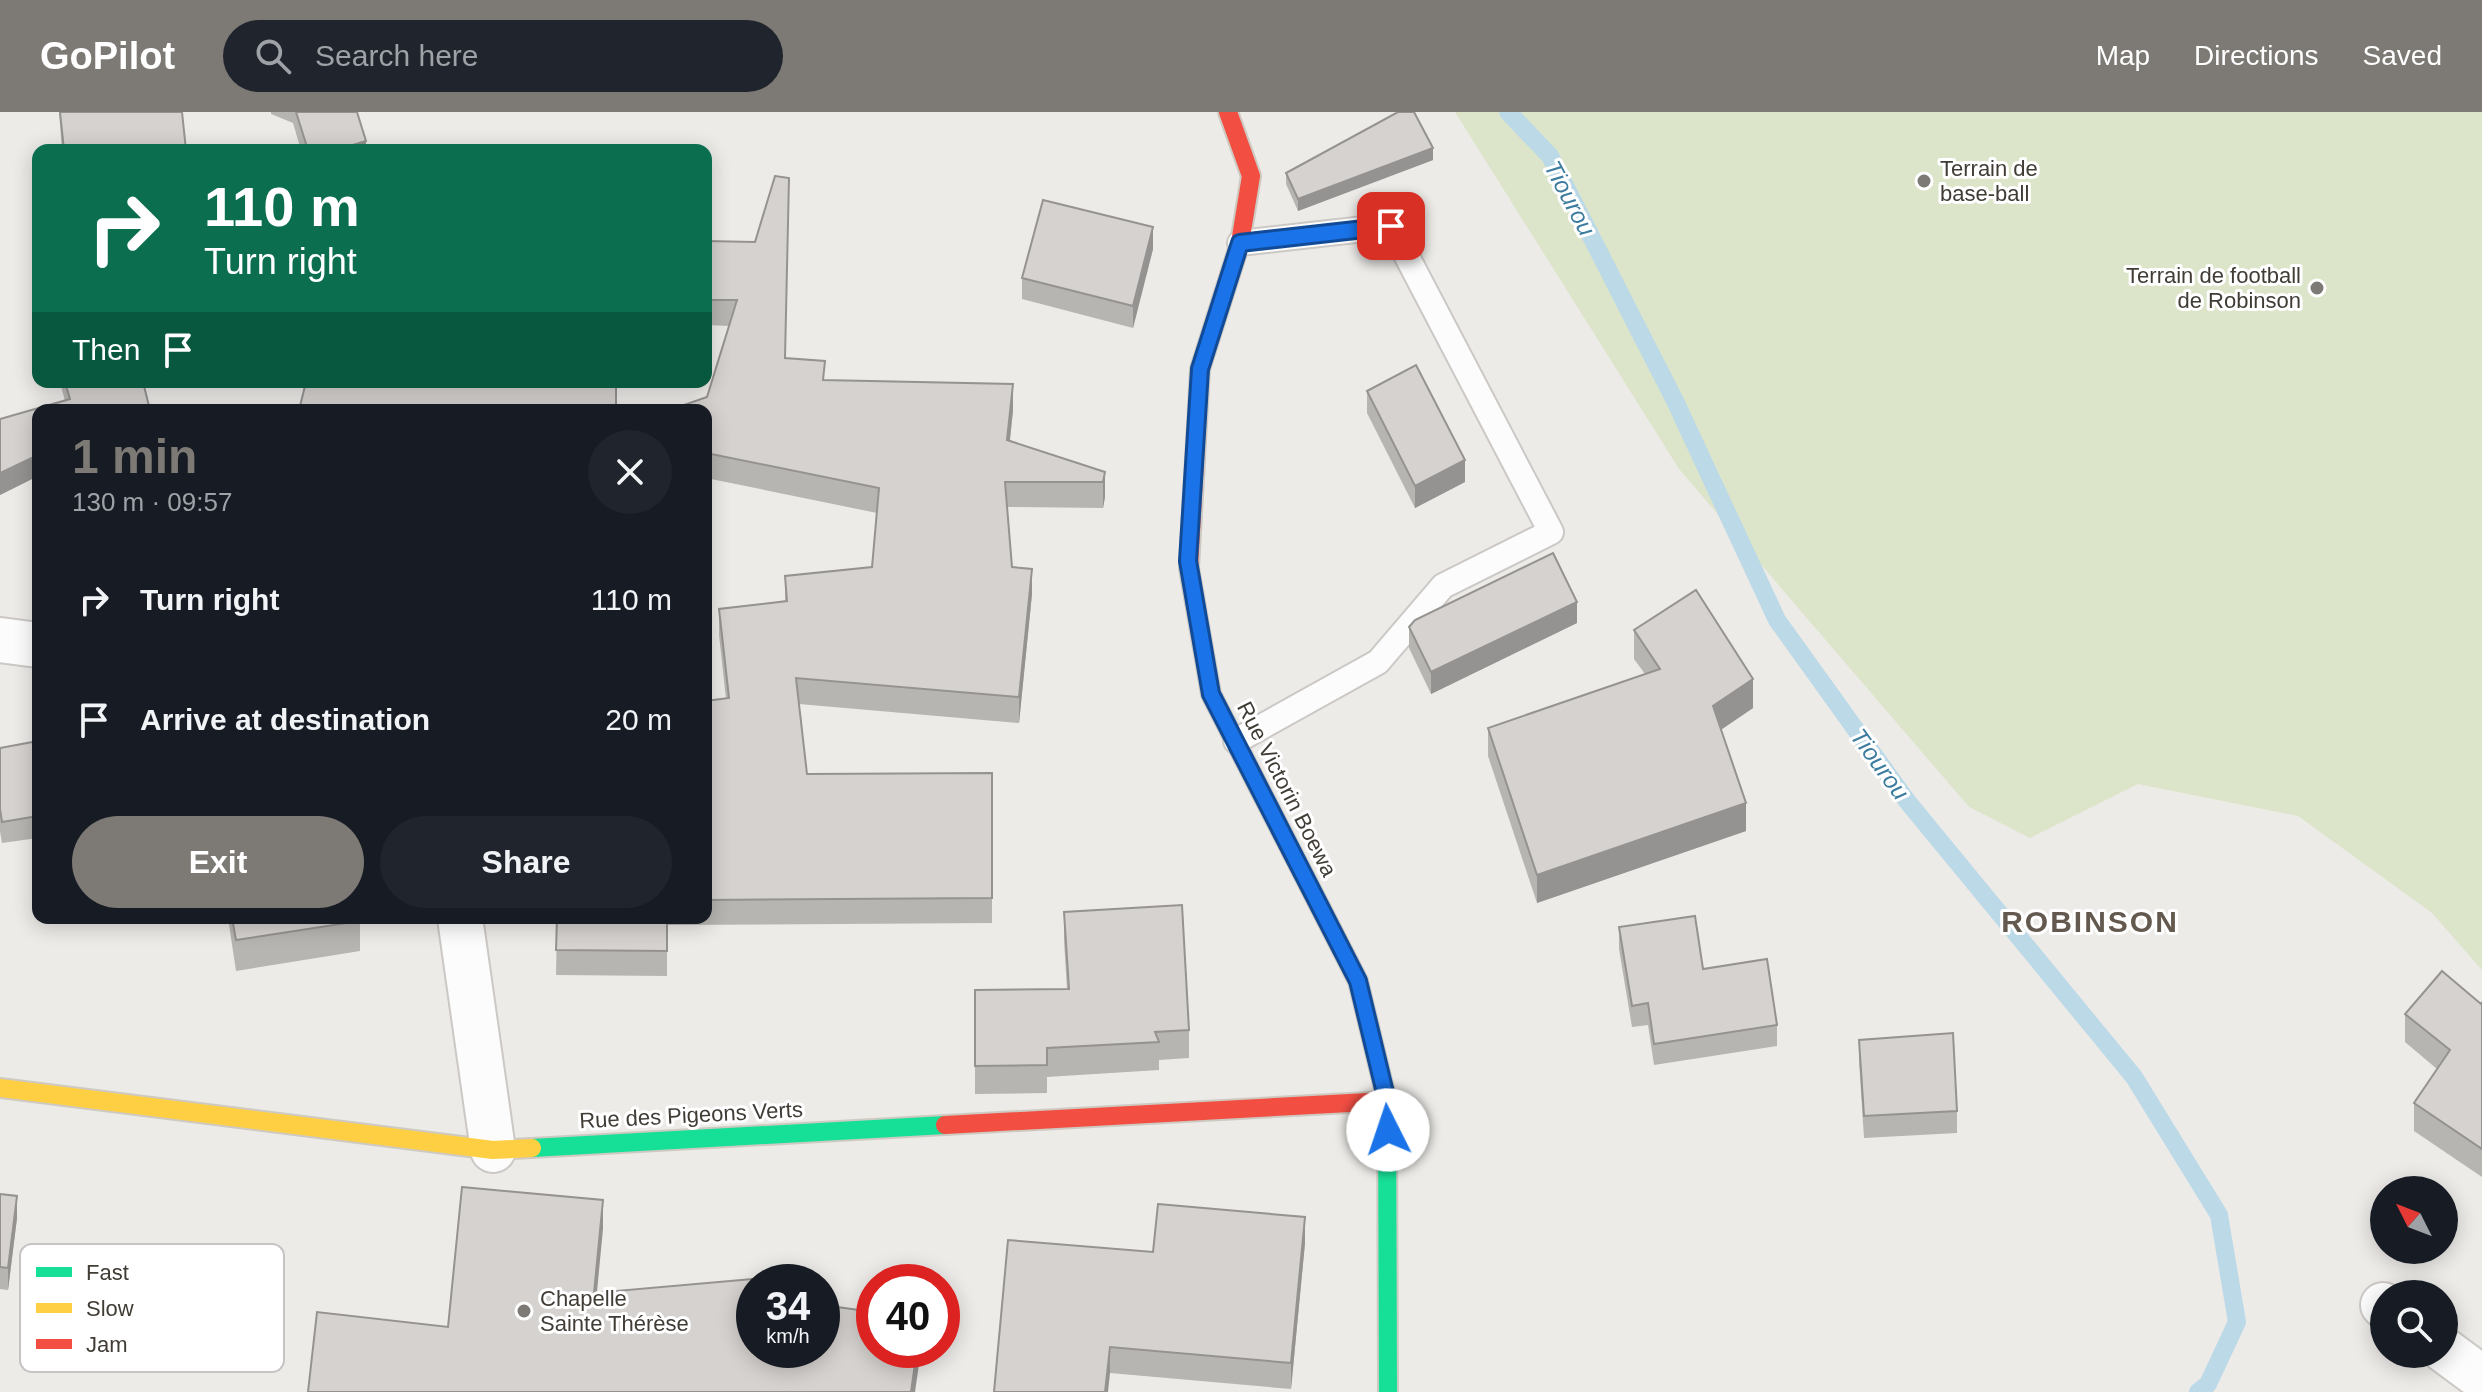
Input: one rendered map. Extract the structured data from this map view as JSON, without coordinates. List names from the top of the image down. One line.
{"streets":{"street":["Rue Victorin Boewa","Rue des Pigeons Verts"]},"crossings":[["Rue Victorin Boewa","Rue des Pigeons Verts"]],"districts":["ROBINSON"],"water":["Tiourou"],"places":["Terrain de base-ball","Terrain de football de Robinson","Chapelle Sainte Thérèse"],"legend":["Fast","Slow","Jam"],"north":"top left","page":{"header":"GoPilot","search":"Search here","nav":["Map","Directions","Saved"],"turn":["110 m","Turn right"],"then":"Then","heading":["1 min","130 m · 09:57"],"list":[{"name":"Turn right","value":"110 m"},{"name":"Arrive at destination","value":"20 m"}],"buttons":["Exit","Share"],"speed":"34 km/h","limit":"40"}}
